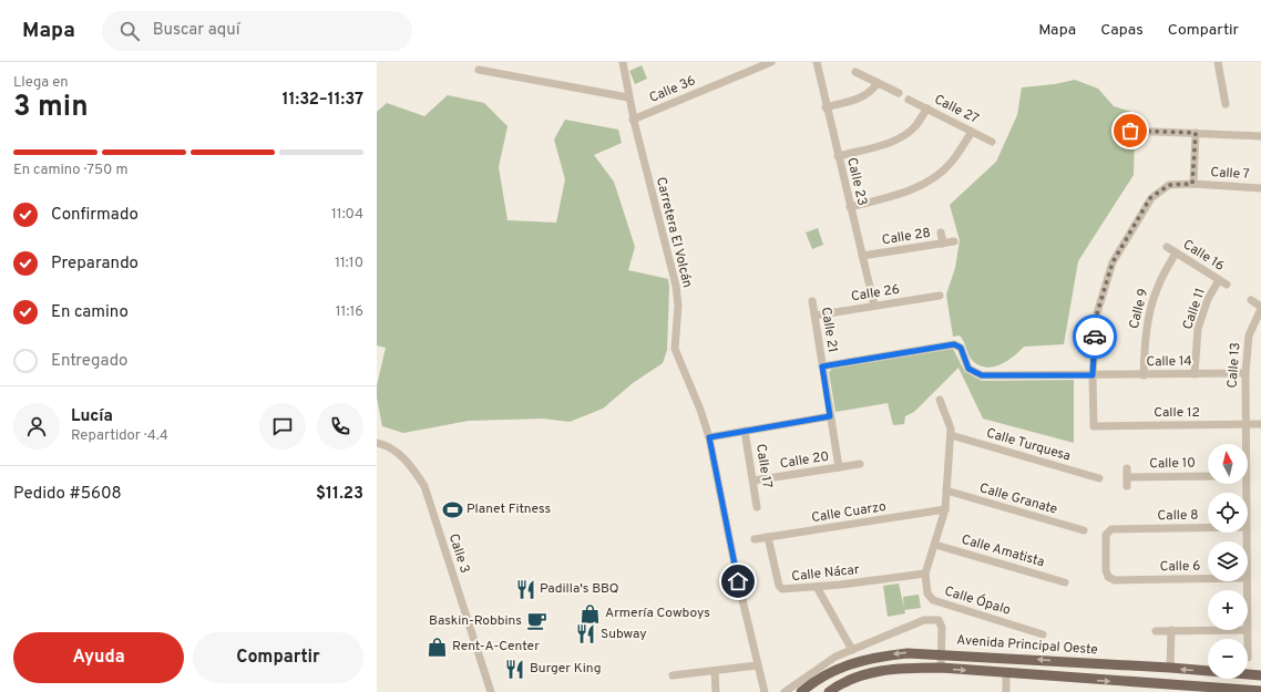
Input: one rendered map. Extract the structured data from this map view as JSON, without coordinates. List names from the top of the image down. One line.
{"streets":{"main road":["Avenida Principal Oeste"],"street":["Calle 36","Calle 27","Calle 7","Calle 23","Carretera El Volcán","Calle 28","Calle 16","Calle 26","Calle 9","Calle 11","Calle 21","Calle 14","Calle 13","Calle 12","Calle Turquesa","Calle 20","Calle 10","Calle 17","Calle Granate","Calle Cuarzo","Calle 8","Calle Amatista","Calle 3","Calle 6","Calle Nácar","Calle Ópalo"]},"crossings":[["Calle 36","Carretera El Volcán"],["Calle 7","Calle 14"],["Calle 7","Calle 12"],["Calle 23","Calle 28"],["Calle 23","Calle 26"],["Calle 16","Calle 9"],["Calle 16","Calle 11"],["Calle 26","Calle 21"],["Calle 9","Calle 14"],["Calle 11","Calle 14"],["Calle 21","Calle 14"],["Calle 21","Calle 20"],["Calle 14","Calle 13"],["Calle 13","Calle 12"],["Calle 20","Calle 17"],["Calle Cuarzo","Calle Nácar"],["Calle 8","Calle 6"],["Calle Nácar","Calle Ópalo"]],"places":{"sports":["Planet Fitness"],"restaurant":["Padilla's BBQ","Subway","Burger King"],"shop":["Armería Cowboys","Rent-A-Center"],"cafe":["Baskin-Robbins"]},"north":"top","page":{"header":"Mapa","search":"Buscar aquí","nav":["Mapa","Capas","Compartir"],"heading":["3 min","Llega en","11:32–11:37"],"panel":["Lucía","Repartidor · 4.4","Pedido #5608","$11.23"],"bar":"En camino · 750 m","list":[["Confirmado","11:04"],["Preparando","11:10"],["En camino","11:16"],"Entregado"],"map_buttons":["+","−"],"buttons":["Ayuda","Compartir"]}}
